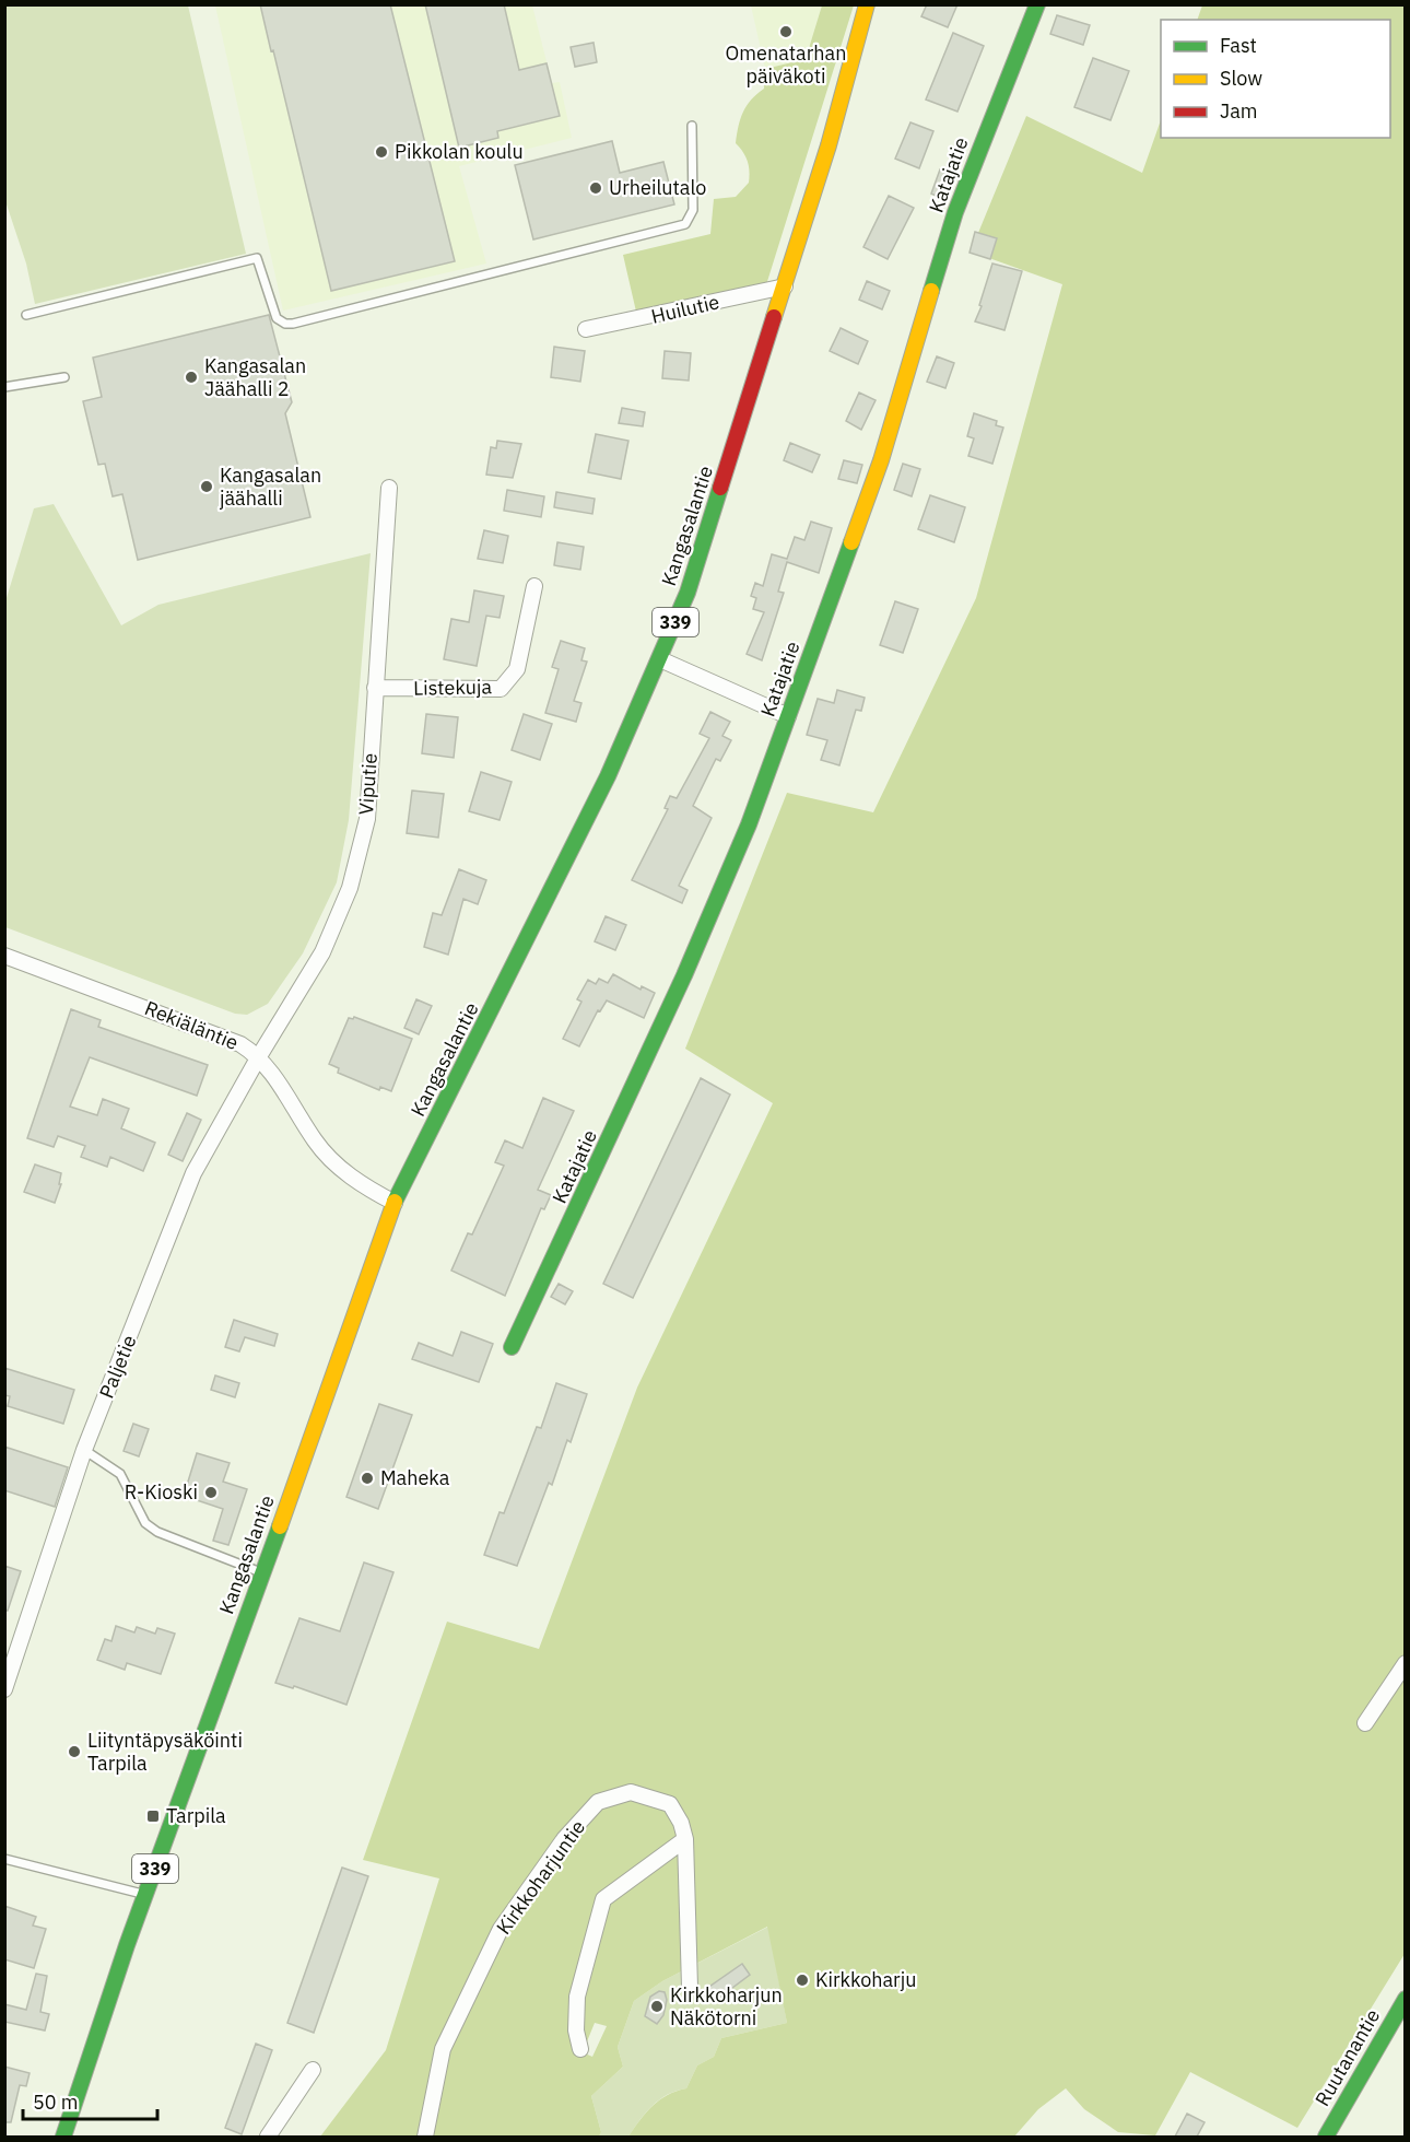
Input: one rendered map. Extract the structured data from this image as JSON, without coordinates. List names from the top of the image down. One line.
{"streets":{"main road":["Katajatie","Kangasalantie","339","Ruutanantie"],"street":["Huilutie","Listekuja","Viputie","Rekiäläntie","Paljetie","Kirkkoharjuntie"]},"crossings":[["Huilutie","Kangasalantie"],["Kangasalantie","Rekiäläntie"],["Listekuja","Viputie"],["Viputie","Rekiäläntie"],["Viputie","Paljetie"],["Rekiäläntie","Paljetie"]],"places":{"other":["Omenatarhan päiväkoti","Pikkolan koulu","Urheilutalo","Kangasalan Jäähalli 2","Kangasalan jäähalli","Maheka","R-Kioski","Liityntäpysäköinti Tarpila","Kirkkoharju","Kirkkoharjun Näkötorni"],"transit":["Tarpila"]},"legend":["Fast","Slow","Jam"],"scale_bar":"50 m"}
